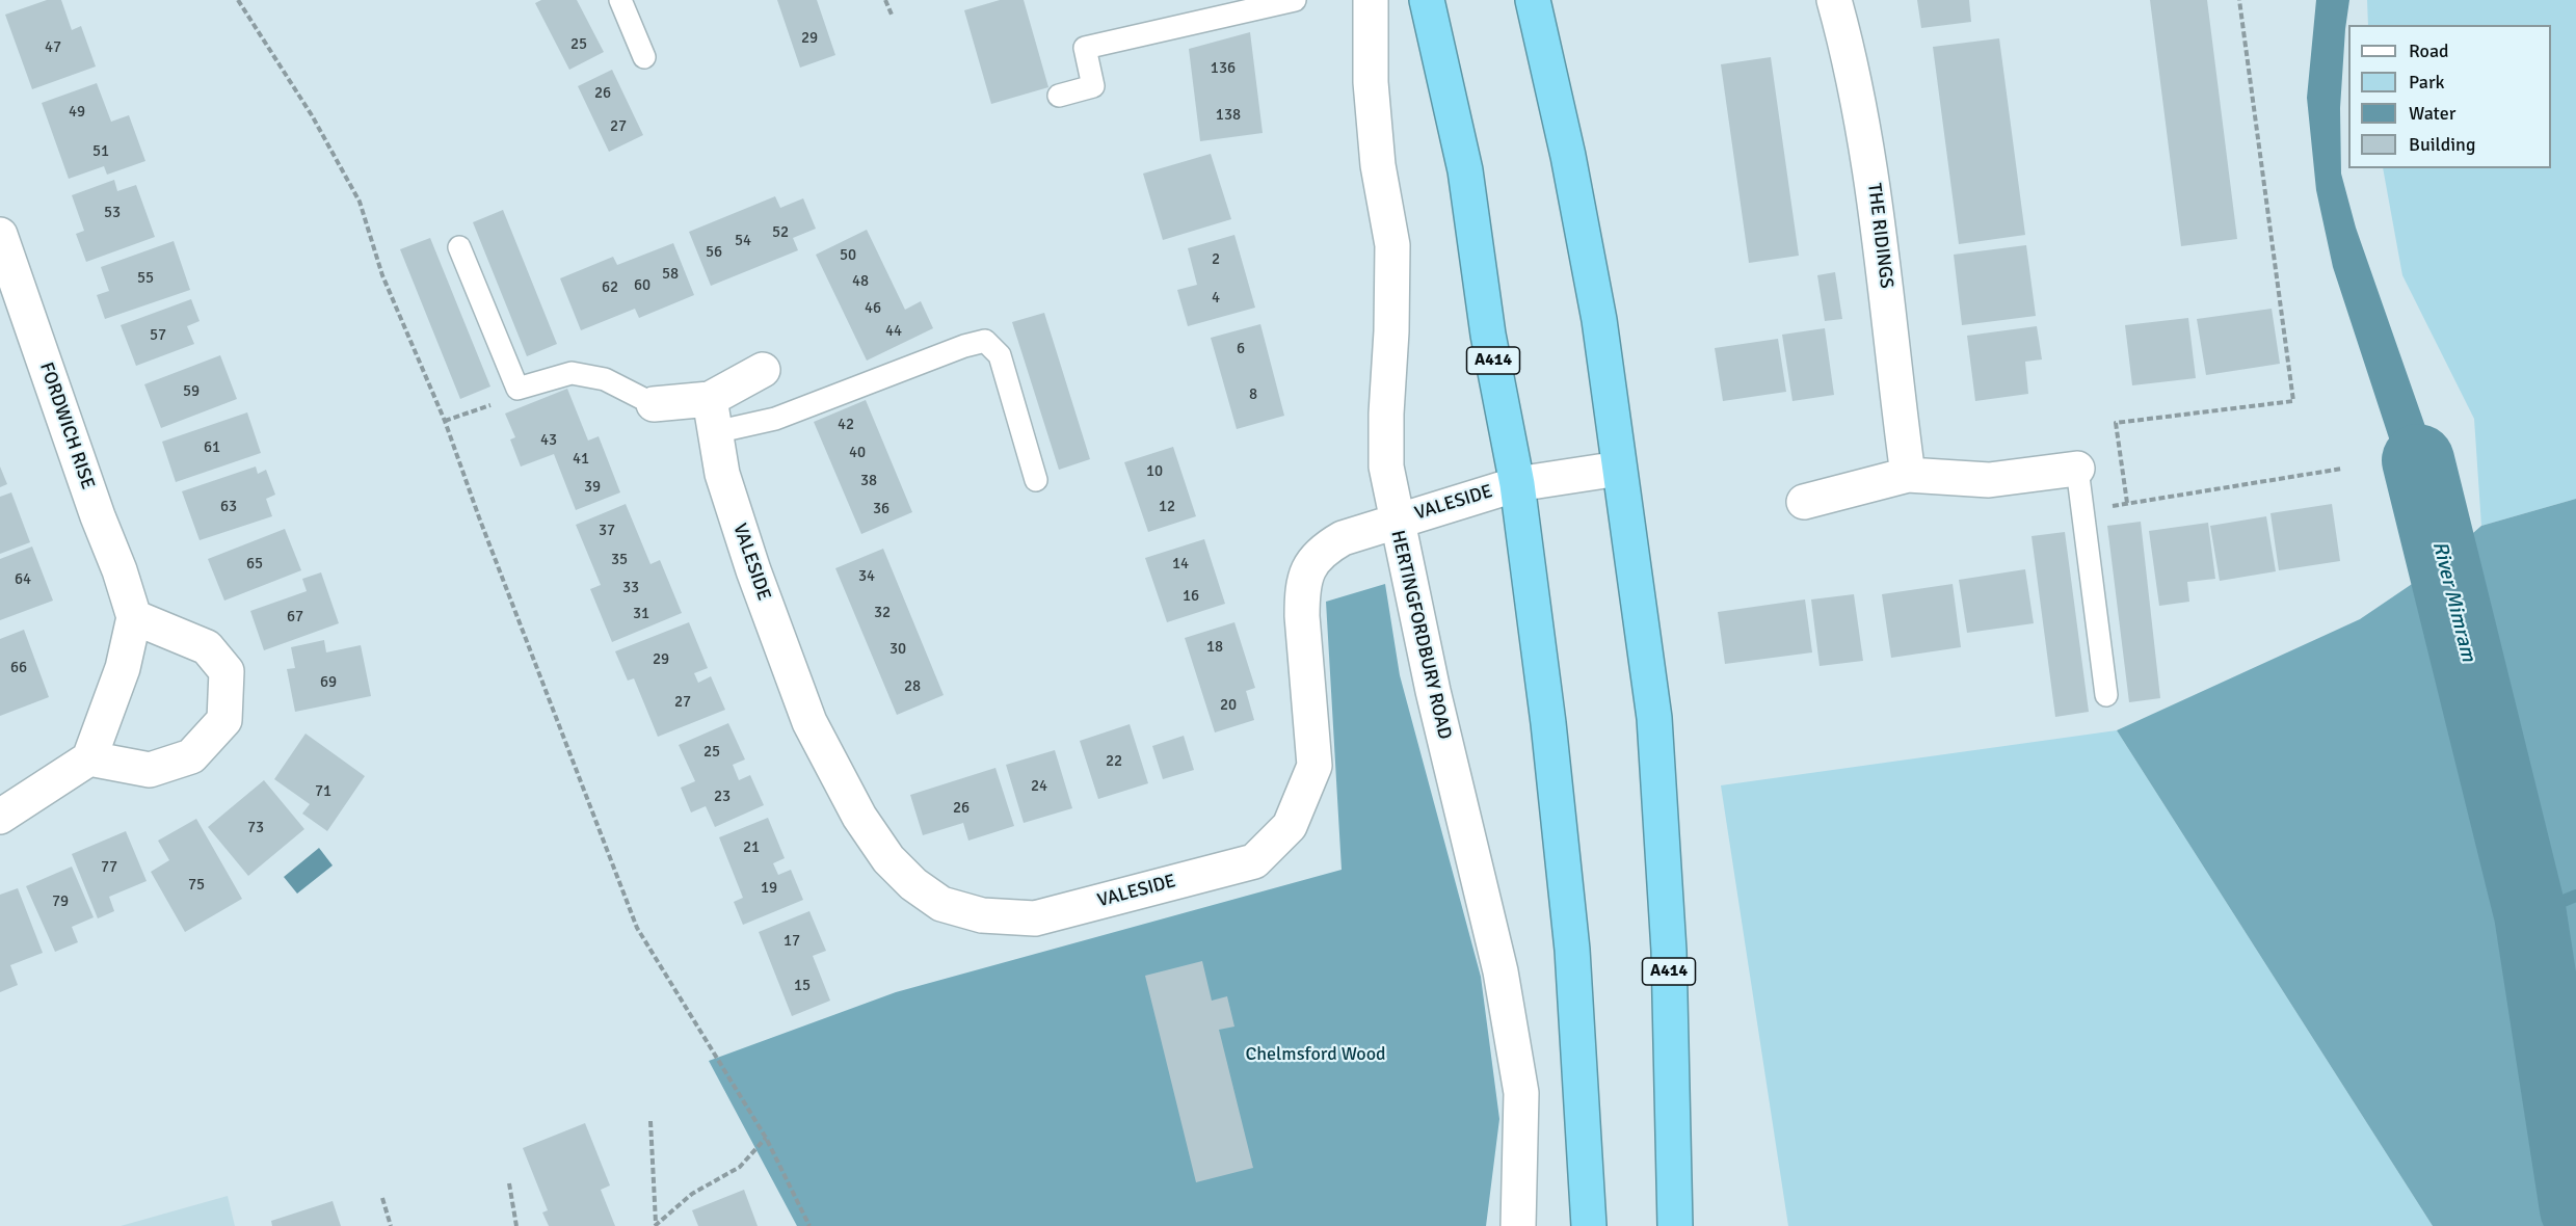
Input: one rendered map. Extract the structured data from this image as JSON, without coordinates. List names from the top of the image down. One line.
{"streets":{"highway":["A414"],"street":["THE RIDINGS","FORDWICH RISE","VALESIDE","HERTINGFORDBURY ROAD"]},"crossings":[["A414","VALESIDE"],["VALESIDE","HERTINGFORDBURY ROAD"]],"water":["River Mimram"],"parks":["Chelmsford Wood"],"house_numbers":["29","25","47","136","26","49","138","27","51","53","52","54","56","50","2","58","55","48","60","62","4","46","44","57","6","59","8","42","43","61","40","41","10","38","39","63","12","36","37","35","65","14","34","64","33","16","32","31","67","18","30","29","66","69","28","27","20","25","22","24","71","23","26","73","21","77","75","19","79","17","15"],"legend":["Road","Park","Water","Building"]}
